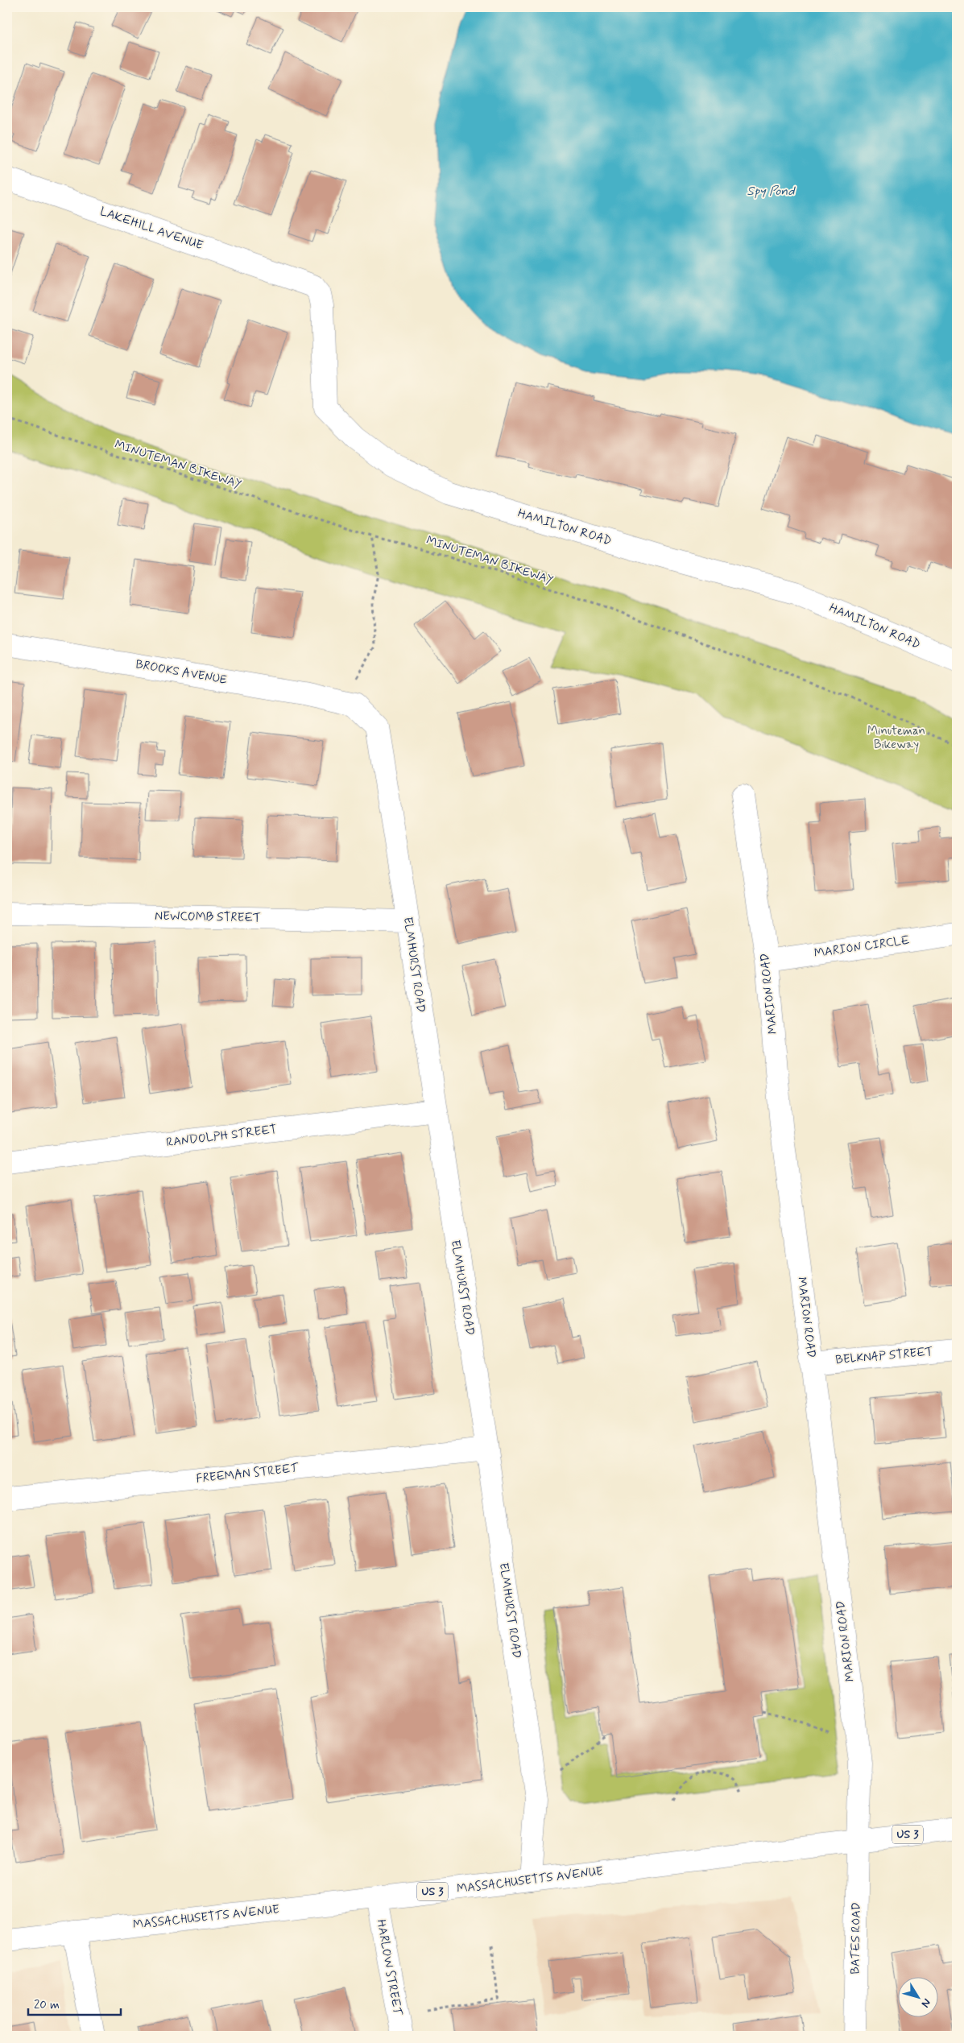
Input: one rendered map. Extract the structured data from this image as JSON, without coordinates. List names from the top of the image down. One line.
{"streets":{"main road":["LAKEHILL AVENUE","HAMILTON ROAD","BROOKS AVENUE","NEWCOMB STREET","MARION CIRCLE","ELMHURST ROAD","MARION ROAD","RANDOLPH STREET","BELKNAP STREET","FREEMAN STREET","US 3","MASSACHUSETTS AVENUE","BATES ROAD","HARLOW STREET"],"path":["MINUTEMAN BIKEWAY"]},"crossings":[["LAKEHILL AVENUE","HAMILTON ROAD"],["BROOKS AVENUE","ELMHURST ROAD"],["NEWCOMB STREET","ELMHURST ROAD"],["MARION CIRCLE","MARION ROAD"],["ELMHURST ROAD","RANDOLPH STREET"],["ELMHURST ROAD","FREEMAN STREET"],["ELMHURST ROAD","MASSACHUSETTS AVENUE"],["MARION ROAD","BELKNAP STREET"],["MARION ROAD","MASSACHUSETTS AVENUE"],["MARION ROAD","BATES ROAD"],["MASSACHUSETTS AVENUE","BATES ROAD"],["MASSACHUSETTS AVENUE","HARLOW STREET"]],"water":["Spy Pond"],"parks":["Minuteman Bikeway"],"scale_bar":"20 m","north":"bottom right"}
